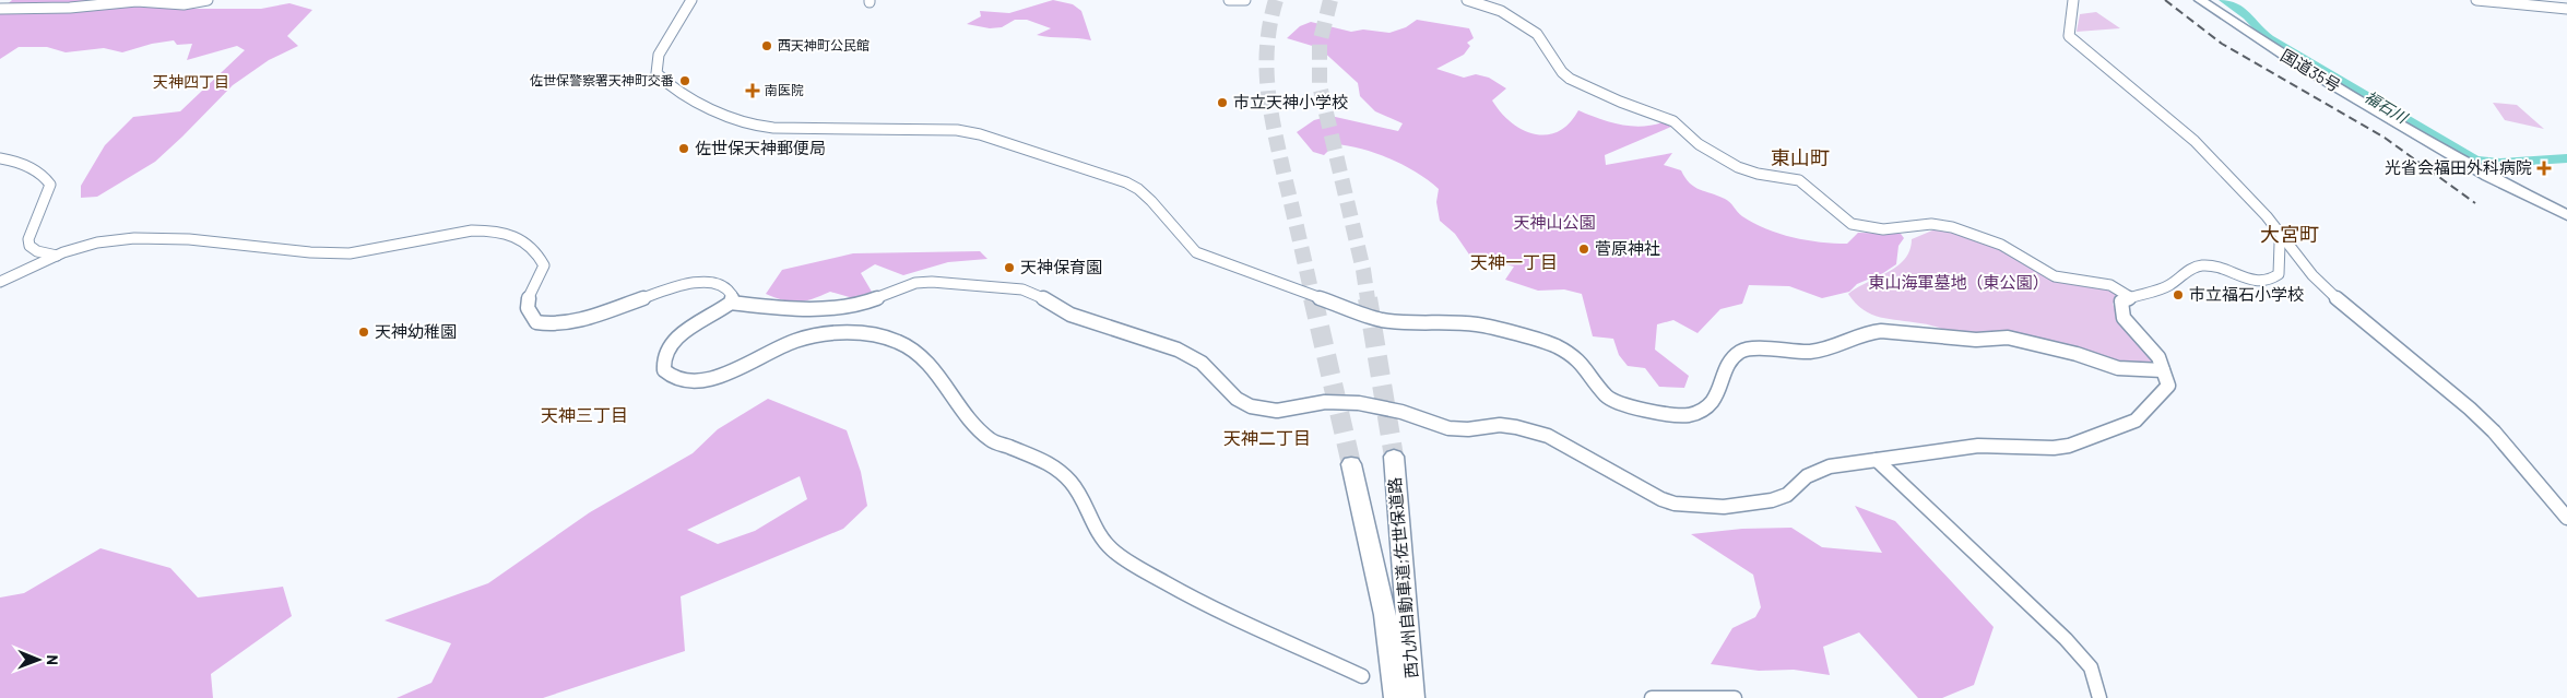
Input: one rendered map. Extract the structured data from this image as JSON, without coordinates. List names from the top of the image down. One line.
{"streets":{"highway":["国道35号","西九州自動車道;佐世保道路"]},"districts":["天神四丁目","東山町","大宮町","天神一丁目","天神三丁目","天神二丁目"],"water":["福石川"],"parks":["天神山公園","東山海軍墓地（東公園）"],"places":{"other":["西天神町公民館","佐世保警察署天神町交番","市立天神小学校","佐世保天神郵便局","菅原神社","天神保育園","市立福石小学校","天神幼稚園"],"health":["南医院","光省会福田外科病院"]},"north":"right"}
